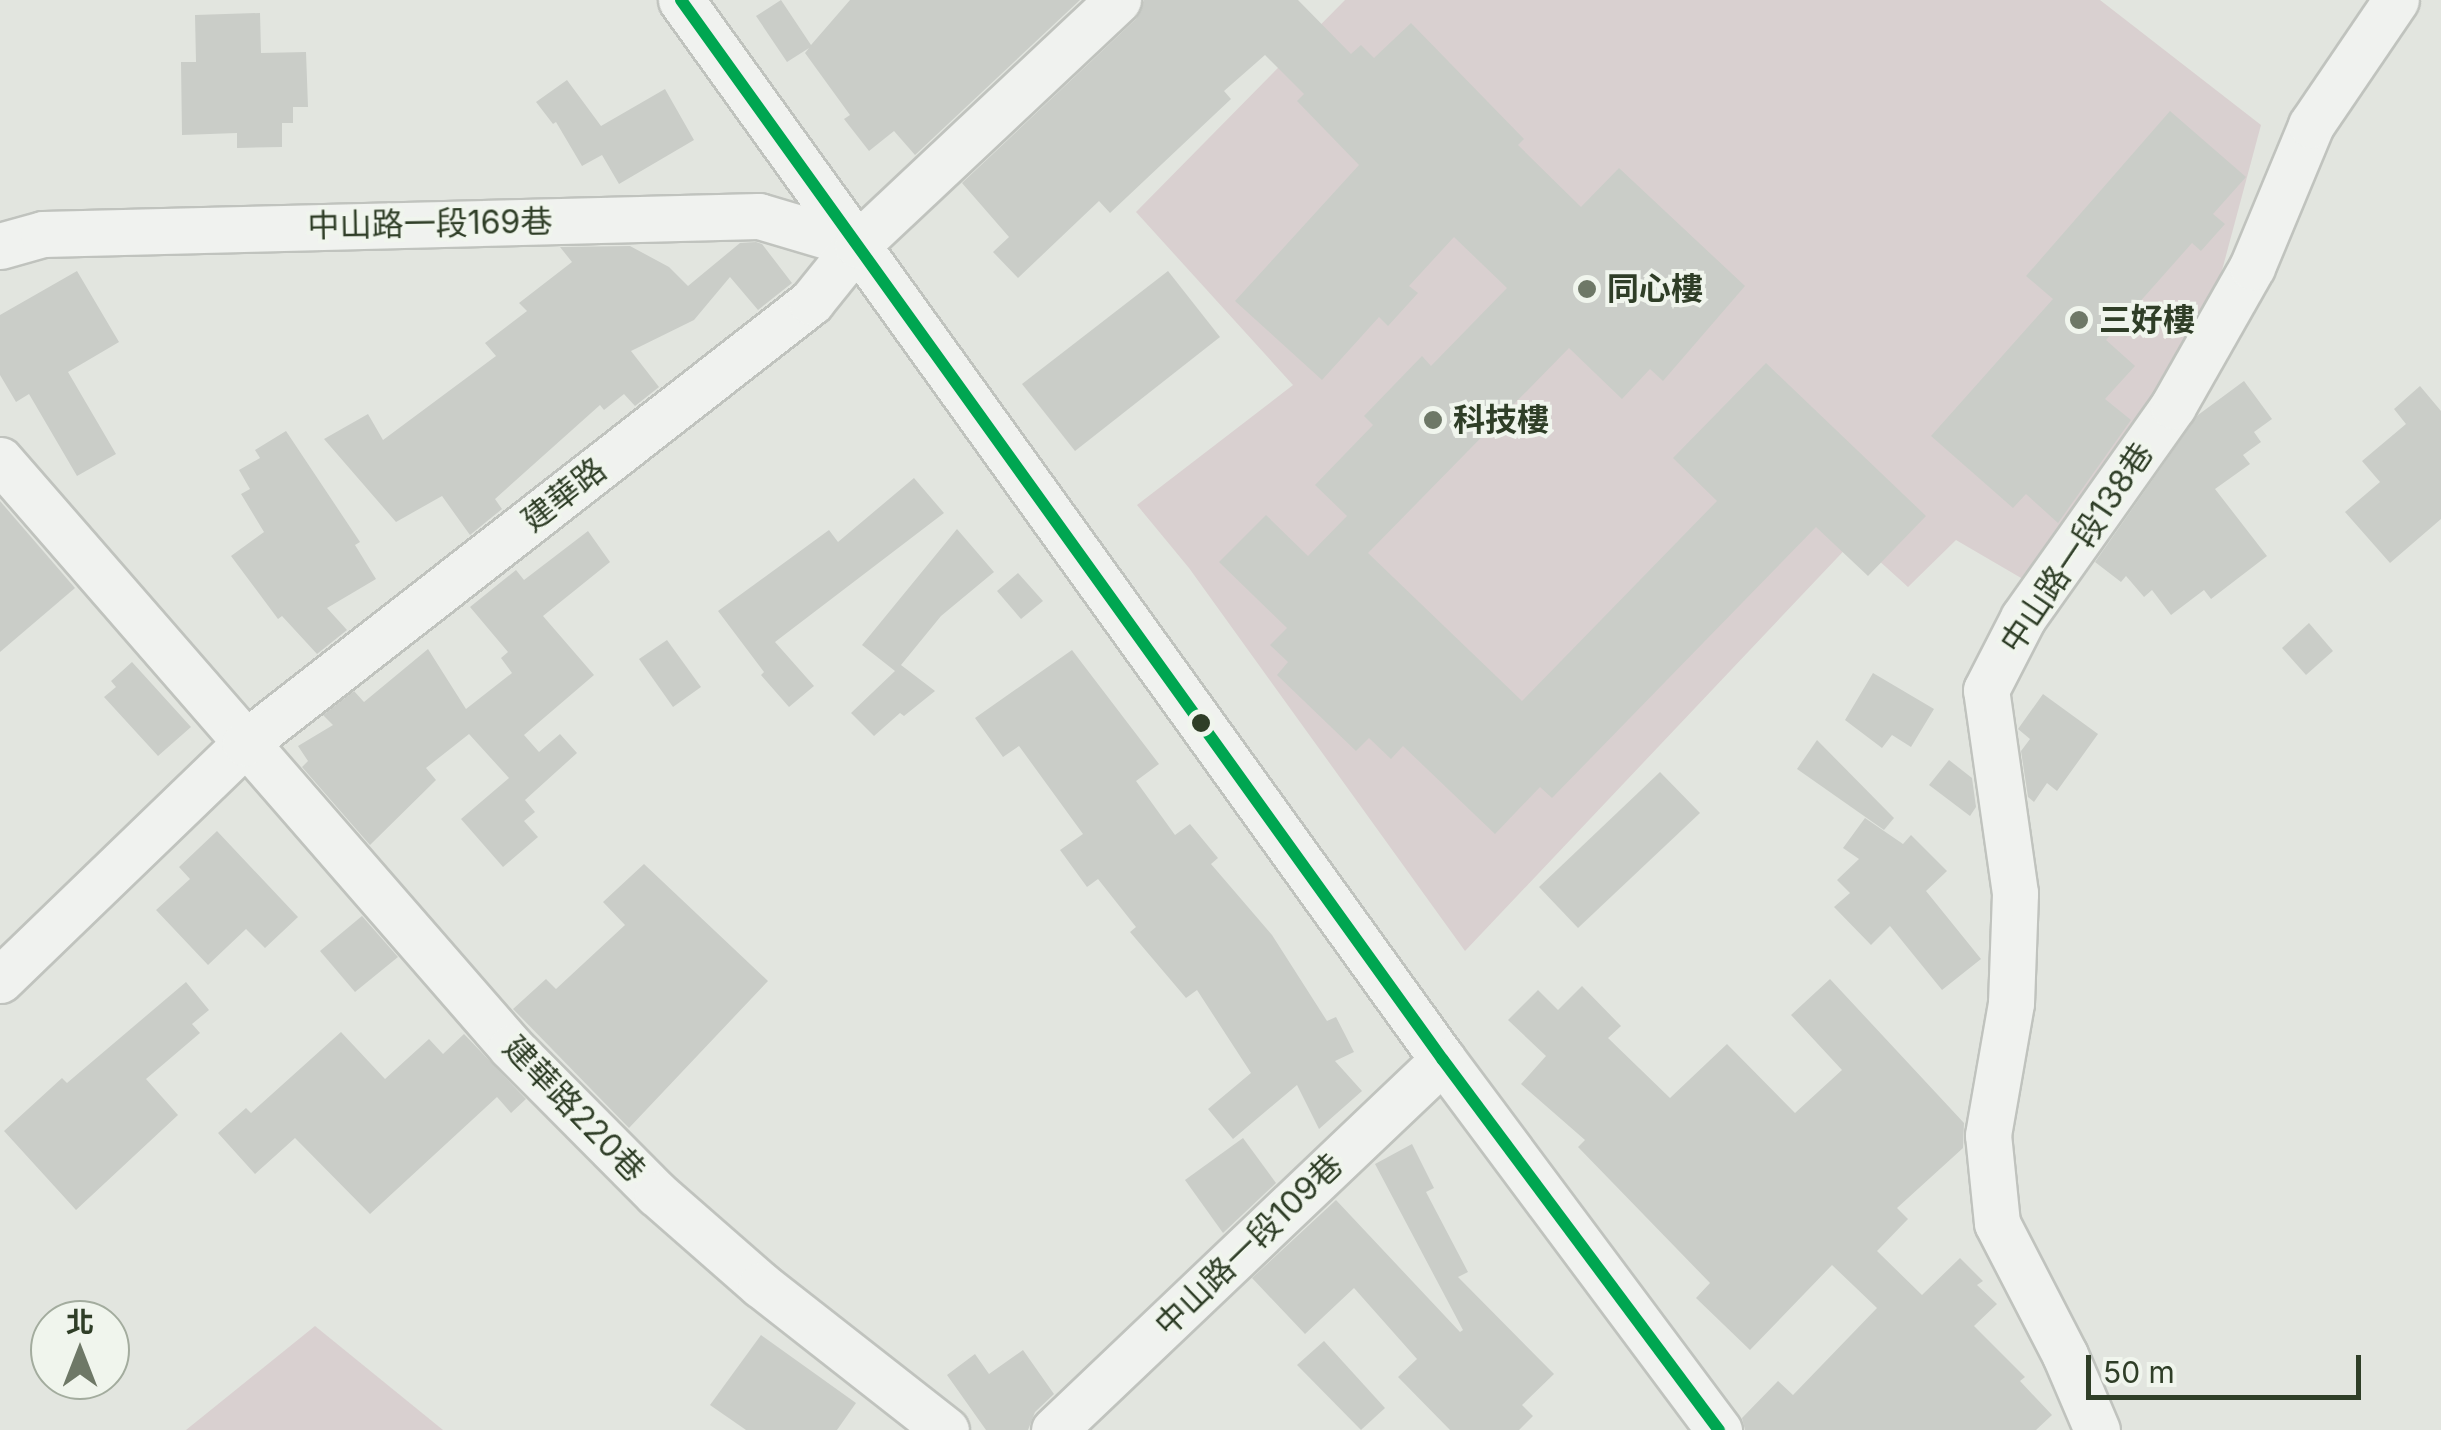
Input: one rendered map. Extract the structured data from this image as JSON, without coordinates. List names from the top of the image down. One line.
{"streets":{"street":["中山路一段169巷","建華路","中山路一段138巷","建華路220巷","中山路一段109巷"]},"crossings":[["中山路一段169巷","建華路"],["建華路","建華路220巷"]],"places":["同心樓","三好樓","科技樓"],"scale_bar":"50 m","north":"top"}
